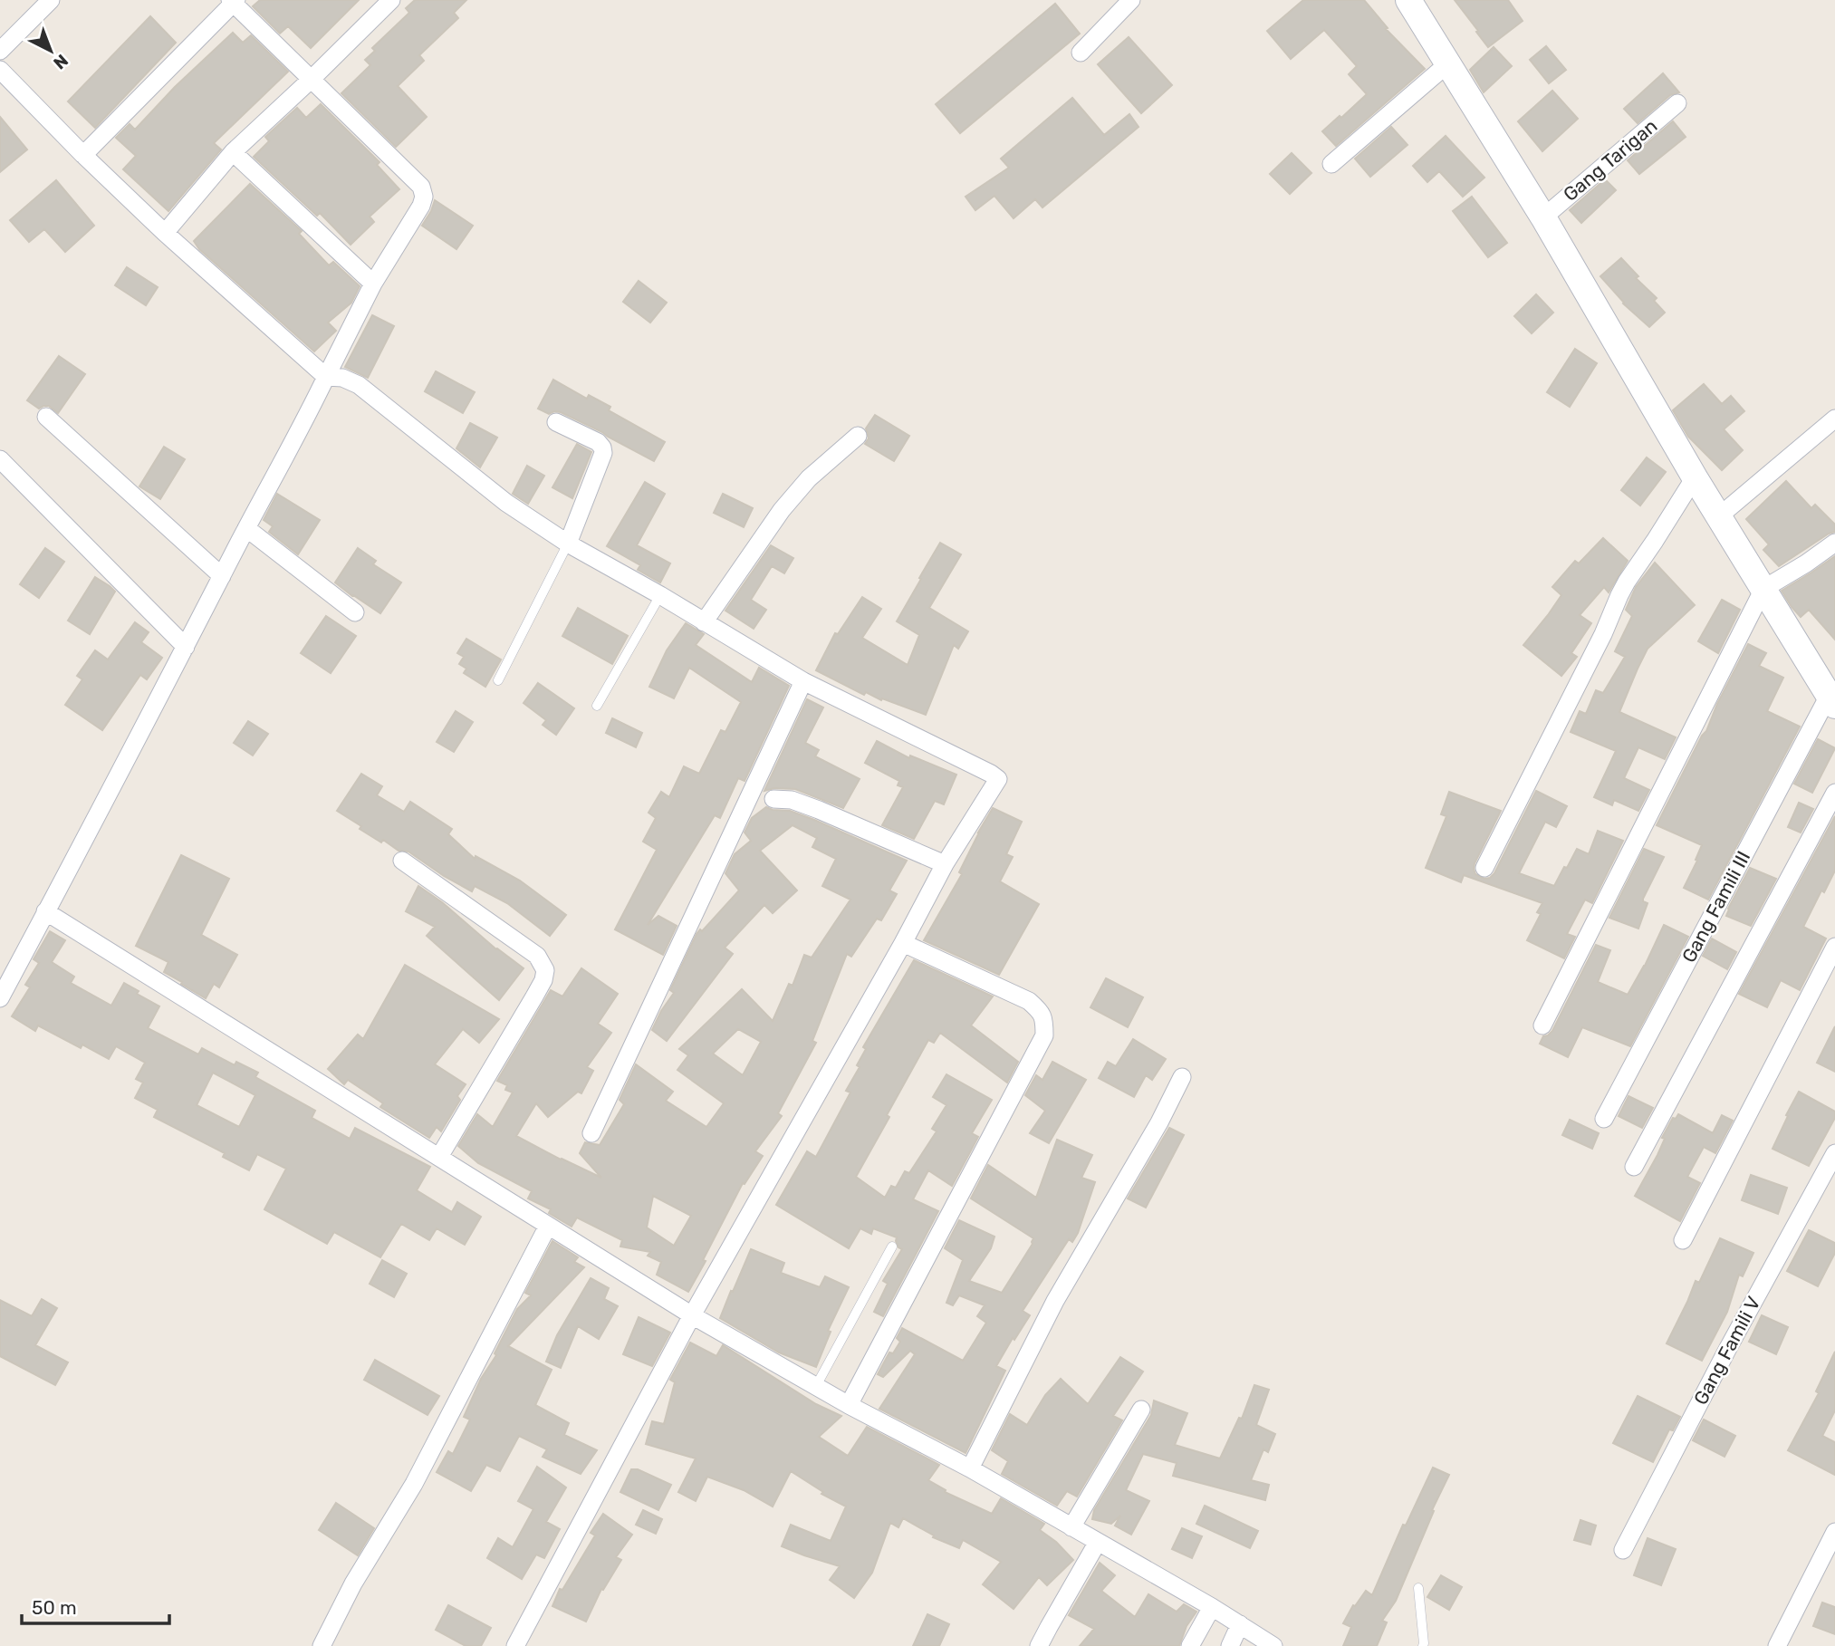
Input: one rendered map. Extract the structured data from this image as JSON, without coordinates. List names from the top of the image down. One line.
{"streets":{"street":["Gang Tarigan","Gang Famili III","Gang Famili V"]},"scale_bar":"50 m","north":"bottom right"}
